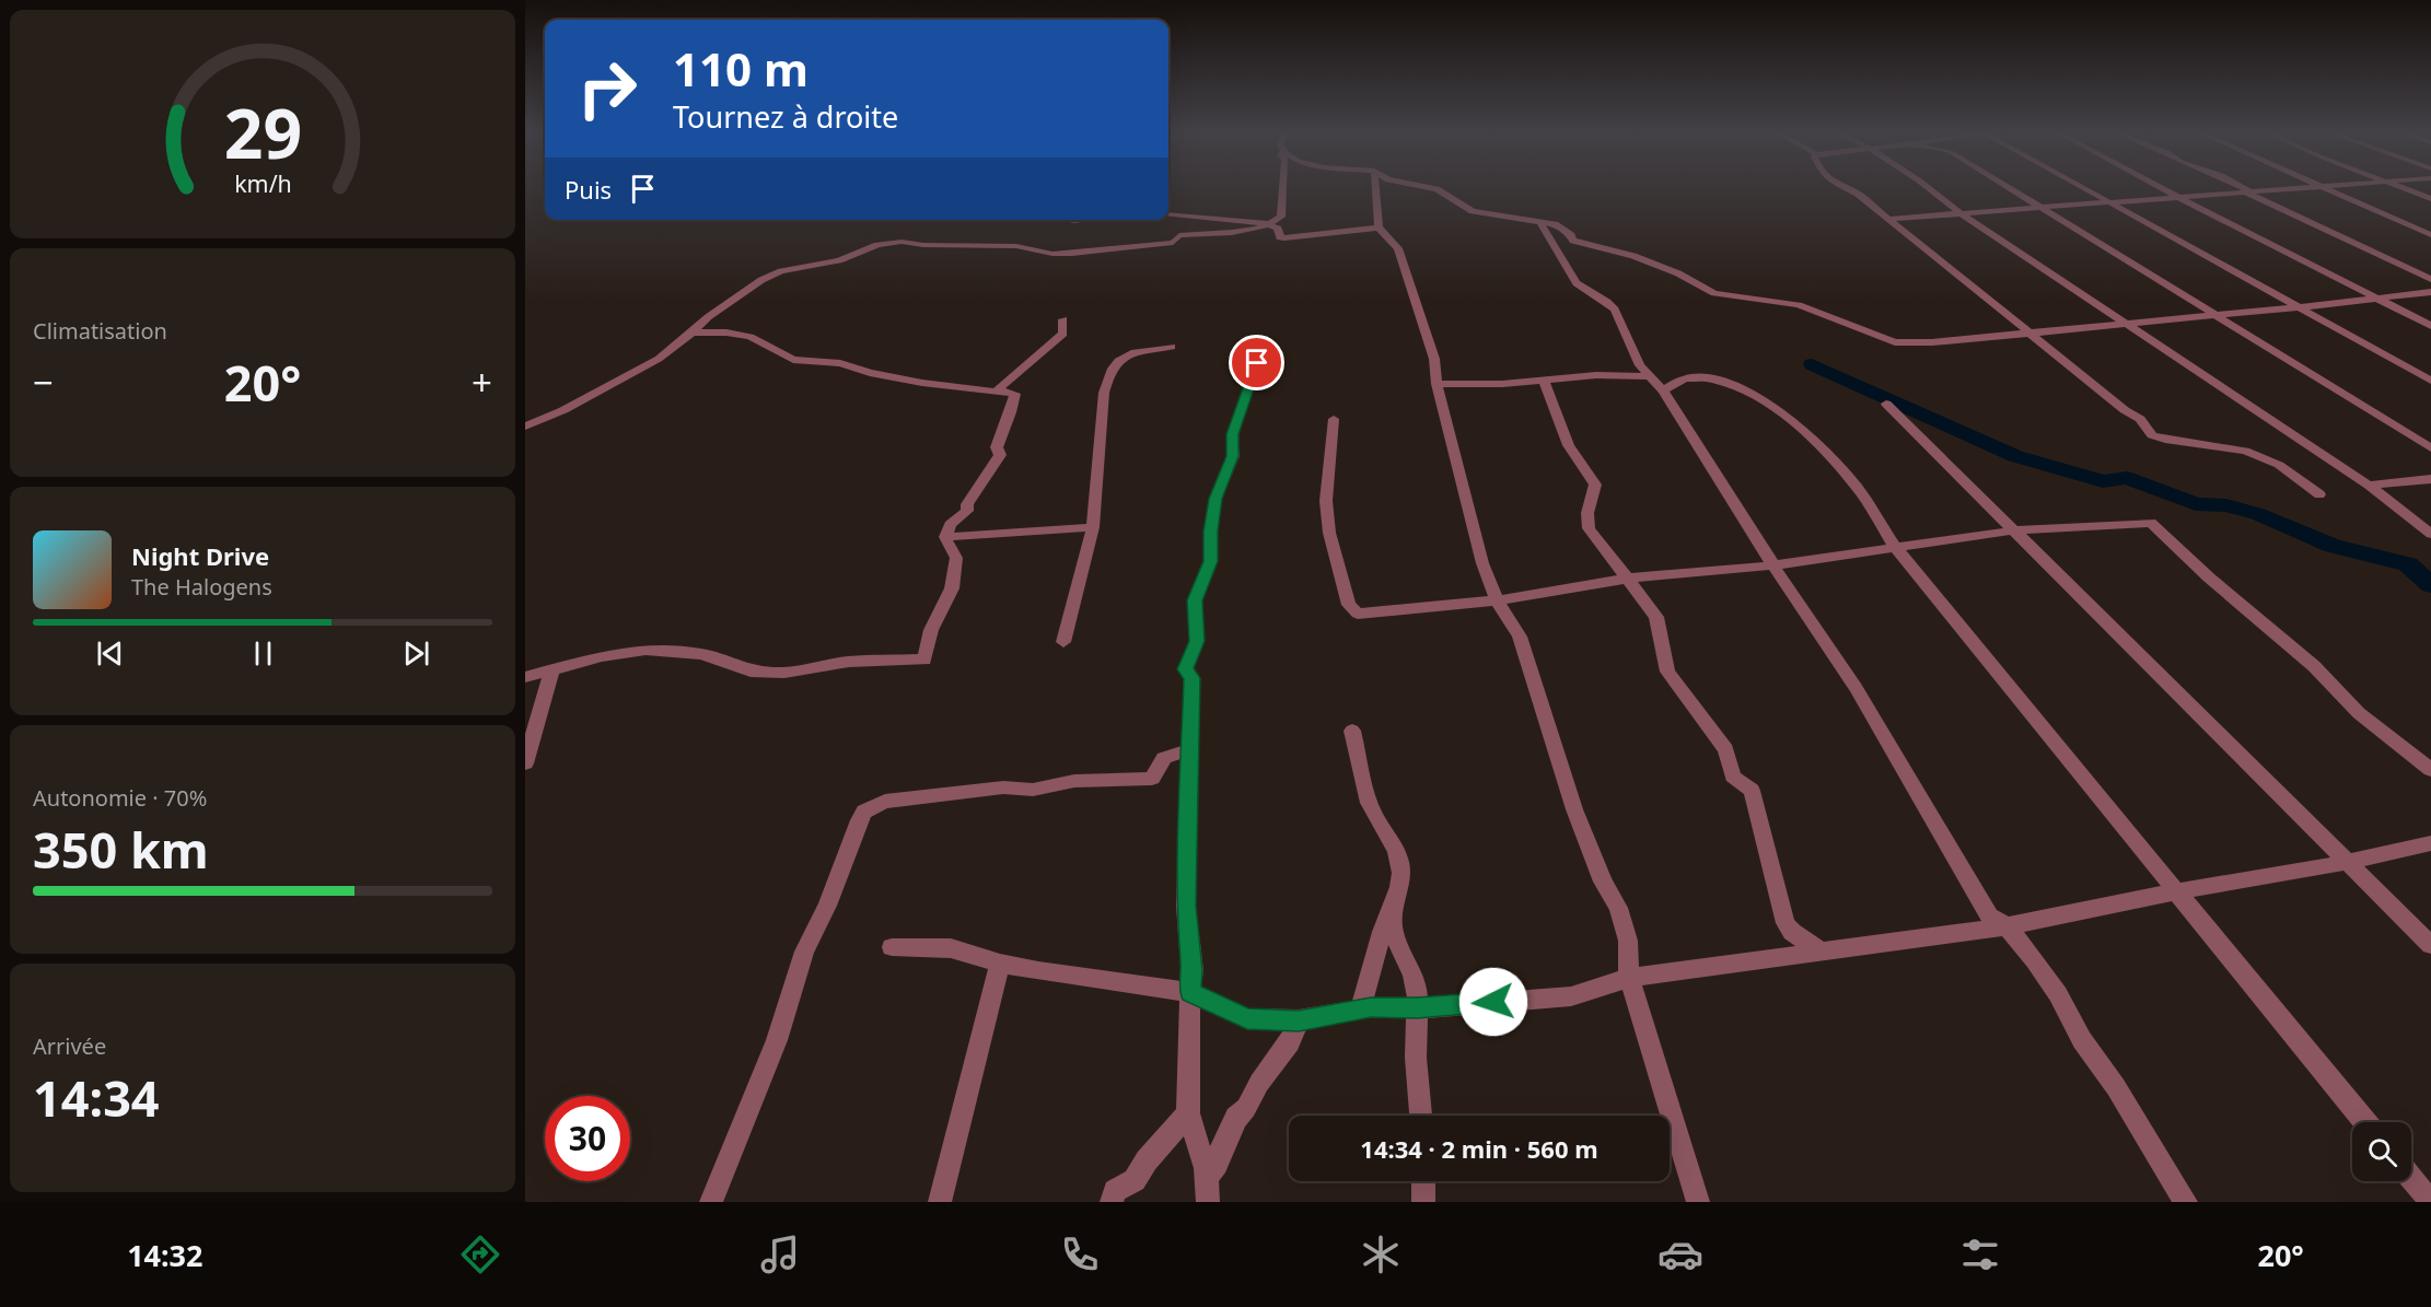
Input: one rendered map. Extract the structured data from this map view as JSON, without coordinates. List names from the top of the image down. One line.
{"page":{"turn":["110 m","Tournez à droite"],"then":"Puis","tile":["Climatisation",["Autonomie · 70%","350 km"],["Arrivée","14:34"]],"heat":["−","20°","+"],"song":["Night Drive","The Halogens"],"limit":"30","trip":"14:34 · 2 min · 560 m","tabs":["14:32","20°"],"gauge":["29","km/h"]}}
